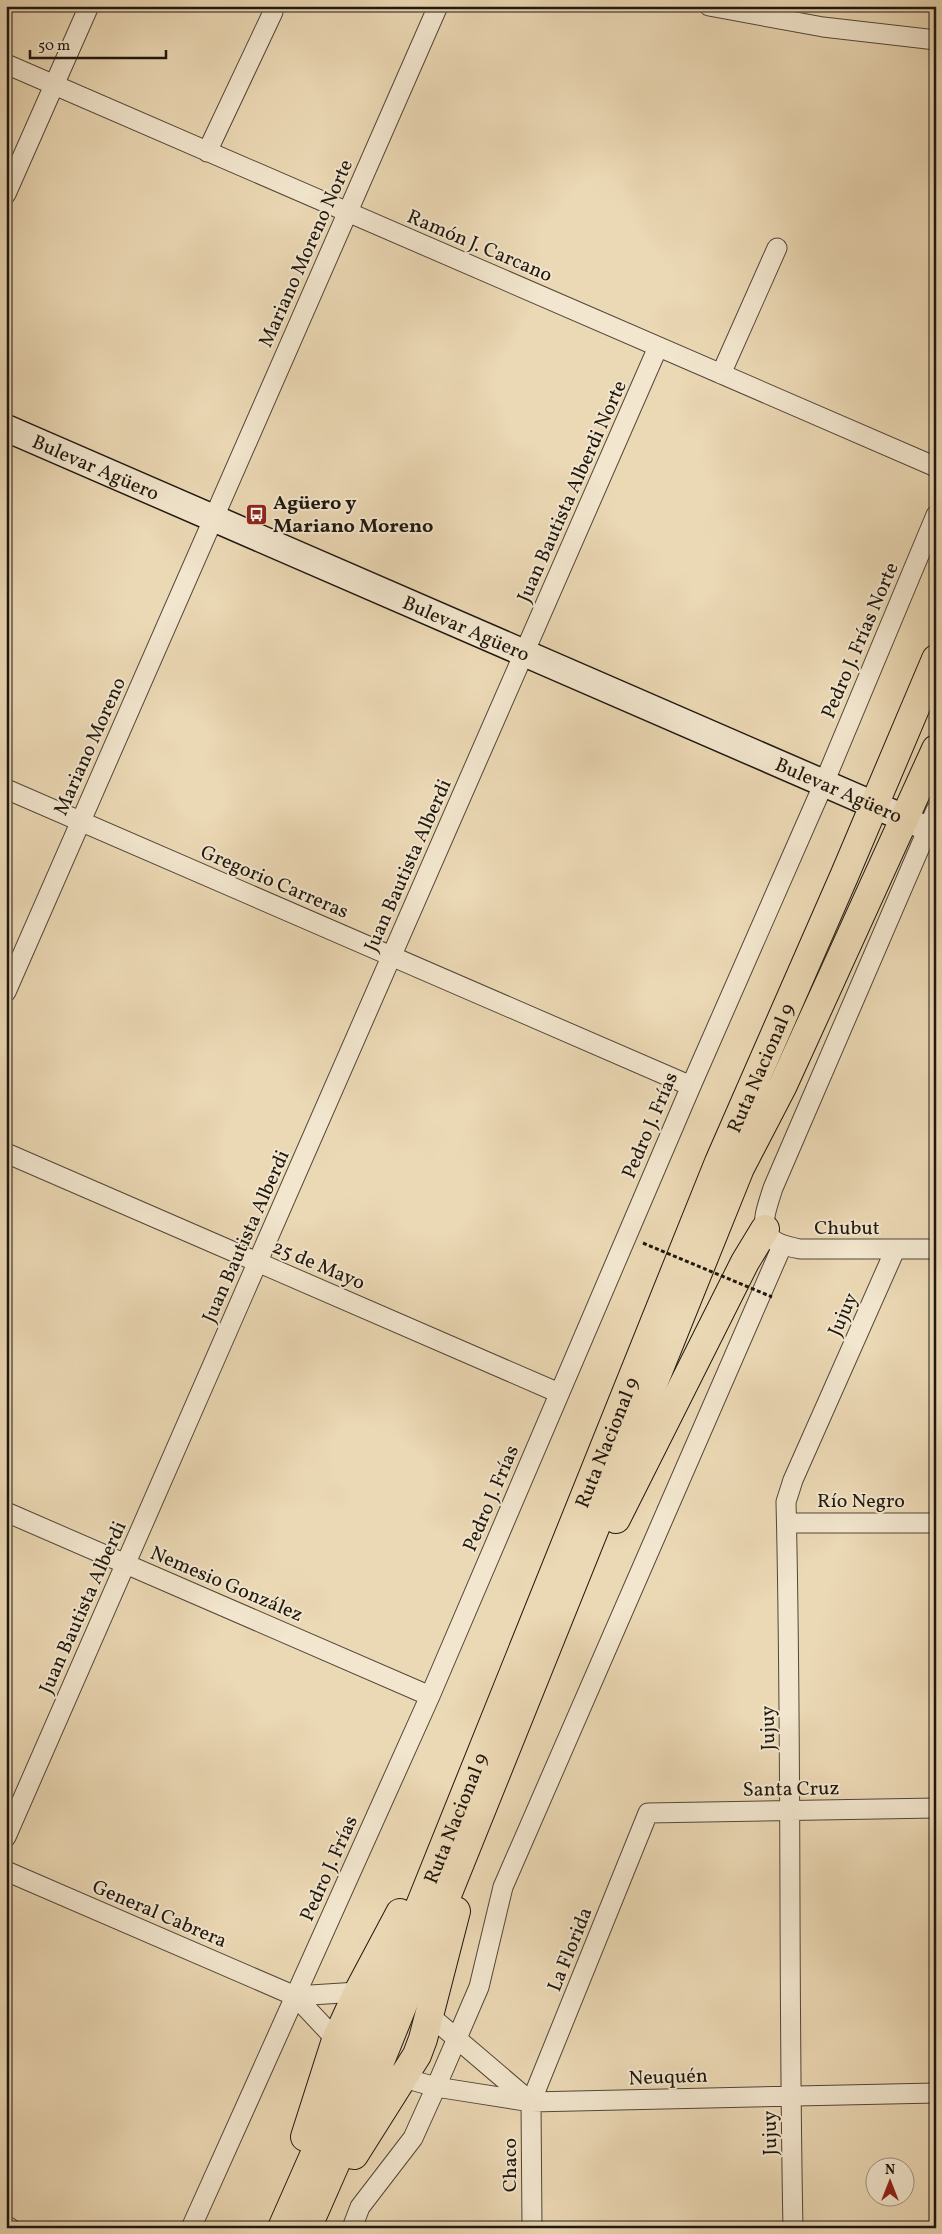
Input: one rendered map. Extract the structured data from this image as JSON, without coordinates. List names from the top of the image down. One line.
{"streets":{"highway":["Ruta Nacional 9"],"main road":["Bulevar Agüero"],"street":["Ramón J. Carcano","Mariano Moreno Norte","Juan Bautista Alberdi Norte","Pedro J. Frías Norte","Mariano Moreno","Juan Bautista Alberdi","Gregorio Carreras","Pedro J. Frías","Chubut","25 de Mayo","Jujuy","Río Negro","Nemesio González","Santa Cruz","General Cabrera","La Florida","Neuquén","Chaco"]},"crossings":[["Ramón J. Carcano","Mariano Moreno Norte"],["Ramón J. Carcano","Juan Bautista Alberdi Norte"],["Mariano Moreno Norte","Bulevar Agüero"],["Mariano Moreno Norte","Mariano Moreno"],["Bulevar Agüero","Juan Bautista Alberdi Norte"],["Bulevar Agüero","Pedro J. Frías Norte"],["Bulevar Agüero","Mariano Moreno"],["Bulevar Agüero","Juan Bautista Alberdi"],["Bulevar Agüero","Ruta Nacional 9"],["Bulevar Agüero","Pedro J. Frías"],["Juan Bautista Alberdi Norte","Juan Bautista Alberdi"],["Pedro J. Frías Norte","Pedro J. Frías"],["Mariano Moreno","Gregorio Carreras"],["Juan Bautista Alberdi","Gregorio Carreras"],["Juan Bautista Alberdi","25 de Mayo"],["Juan Bautista Alberdi","Nemesio González"],["Gregorio Carreras","Pedro J. Frías"],["Ruta Nacional 9","Neuquén"],["Pedro J. Frías","25 de Mayo"],["Pedro J. Frías","Nemesio González"],["Pedro J. Frías","General Cabrera"],["Chubut","Jujuy"],["Jujuy","Río Negro"],["Jujuy","Santa Cruz"],["Jujuy","Neuquén"],["Santa Cruz","La Florida"],["La Florida","Neuquén"],["La Florida","Chaco"],["Neuquén","Chaco"]],"places":{"bus stop":["Agüero y Mariano Moreno"]},"scale_bar":"50 m","north":"top"}
